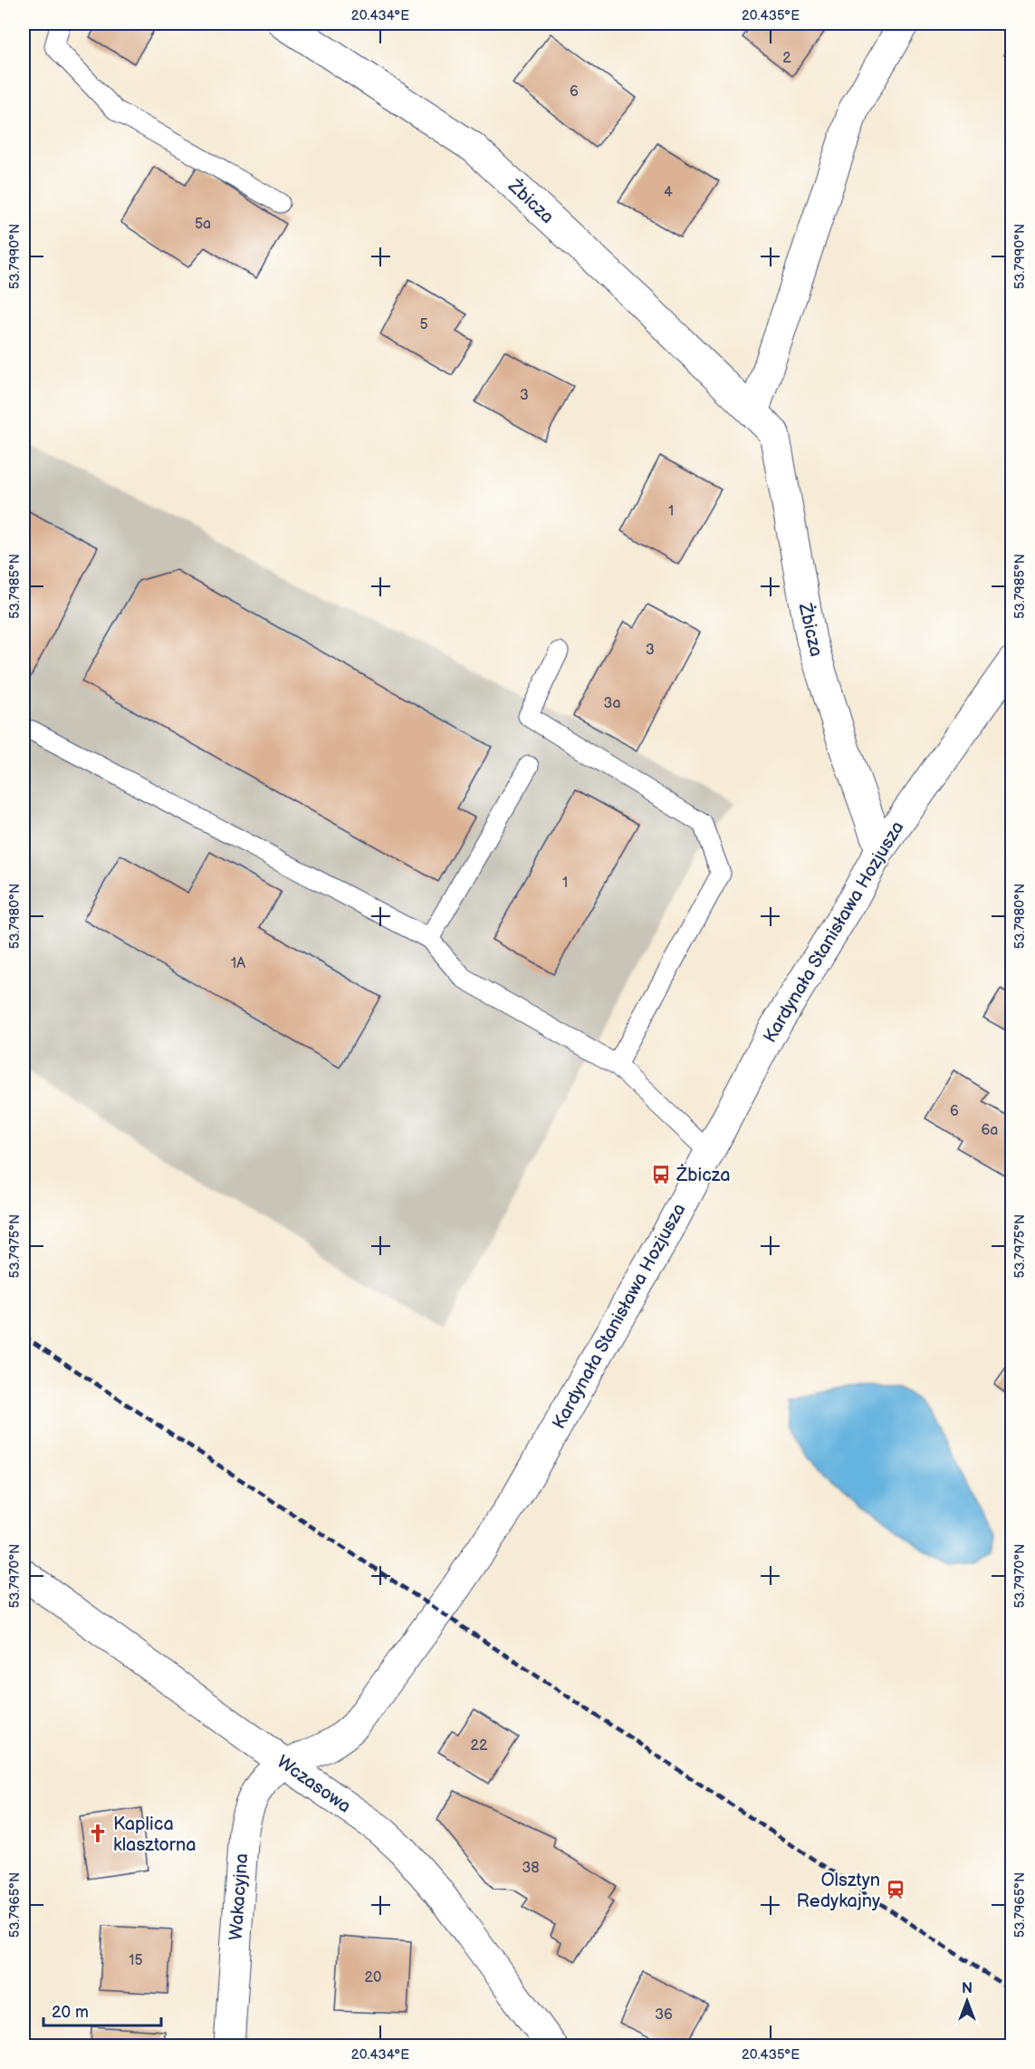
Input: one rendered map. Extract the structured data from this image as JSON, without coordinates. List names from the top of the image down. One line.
{"streets":{"street":["Żbicza","Kardynała Stanisława Hozjusza","Wczasowa","Wakacyjna"]},"crossings":[["Żbicza","Kardynała Stanisława Hozjusza"],["Kardynała Stanisława Hozjusza","Wczasowa"],["Kardynała Stanisława Hozjusza","Wakacyjna"],["Wczasowa","Wakacyjna"]],"places":{"bus stop":["Żbicza"],"church":["Kaplica klasztorna"],"station":["Olsztyn Redykajny"]},"house_numbers":["2","6","4","5a","5","3","1","3","3a","1","1A","6","6a","22","38","15","20","36"],"scale_bar":"20 m","north":"top","coordinates":["20.434°E","20.435°E","53.7990°N","53.7985°N","53.7980°N","53.7975°N","53.7970°N","53.7965°N"]}
